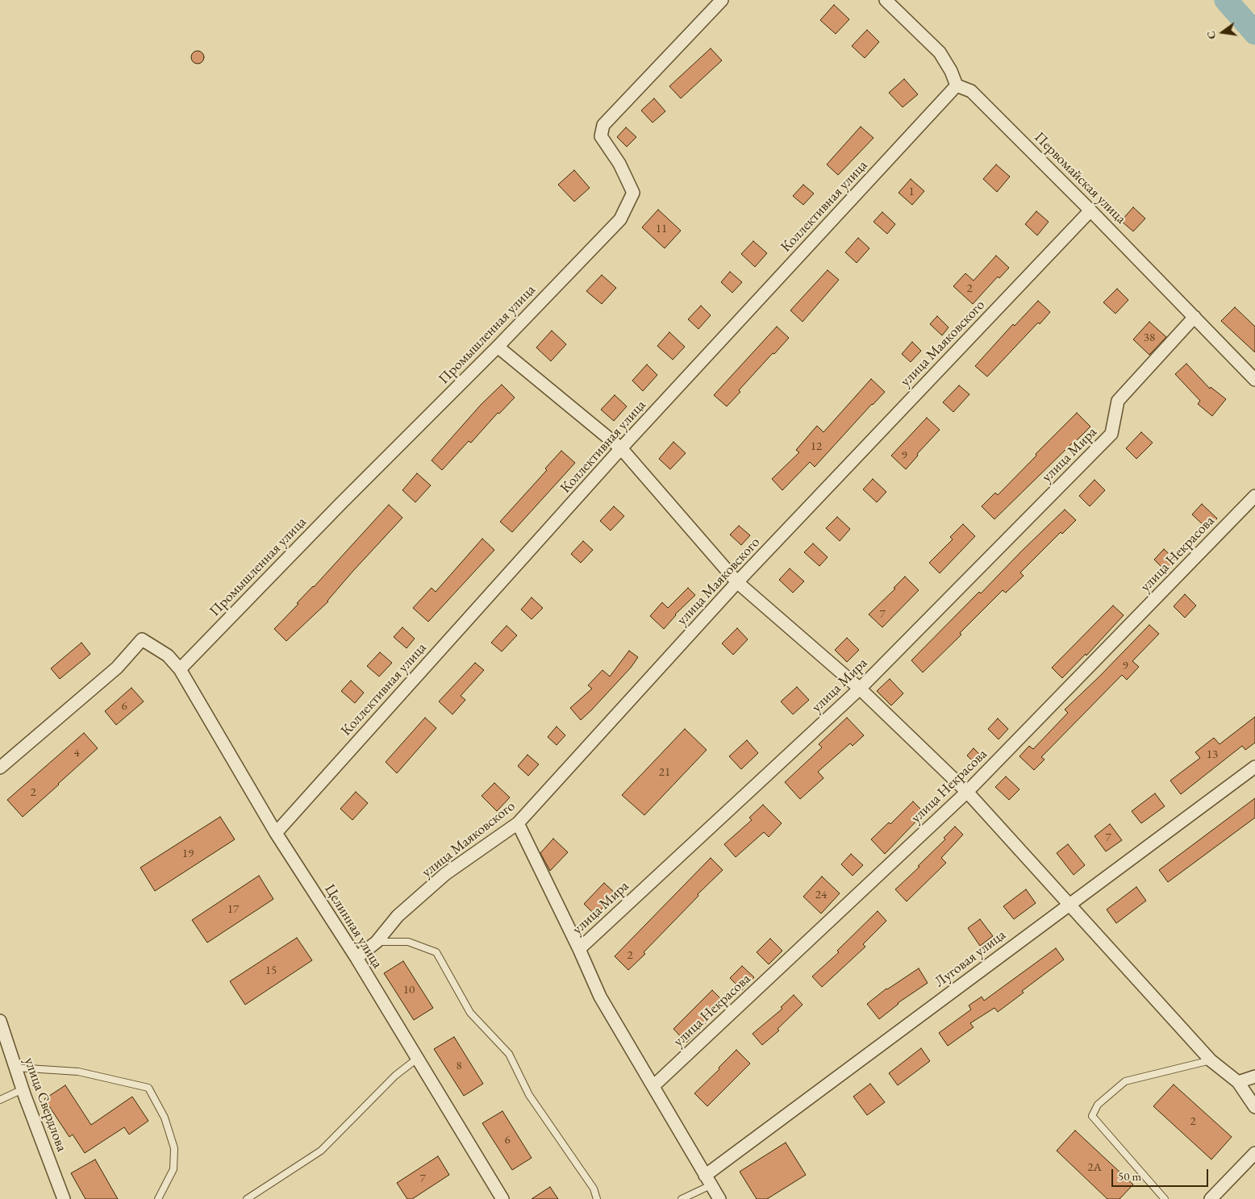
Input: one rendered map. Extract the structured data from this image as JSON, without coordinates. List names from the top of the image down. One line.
{"streets":{"street":["Первомайская улица","Коллективная улица","Промышленная улица","улица Маяковского","улица Мира","улица Некрасова","Целинная улица","Луговая улица","улица Свердлова"]},"crossings":[["Первомайская улица","Коллективная улица"],["Первомайская улица","улица Маяковского"],["Первомайская улица","улица Мира"],["Коллективная улица","Целинная улица"],["Промышленная улица","Целинная улица"],["улица Маяковского","Целинная улица"]],"house_numbers":["1","11","2","38","12","9","7","9","6","4","13","21","2","7","19","24","17","2","15","10","8","2","6","2А","7"],"scale_bar":"50 m","north":"left"}
